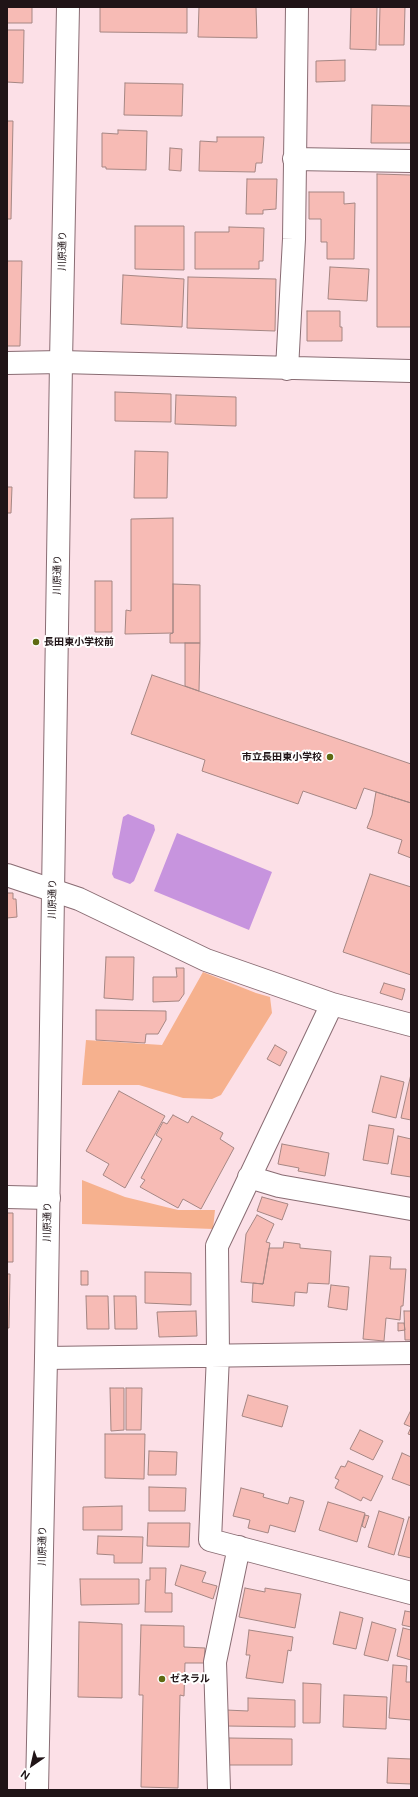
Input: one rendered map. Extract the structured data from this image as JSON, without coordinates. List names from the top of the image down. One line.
{"streets":{"street":["川原通り"]},"places":["長田東小学校前","市立長田東小学校","ゼネラル"],"north":"bottom left"}
